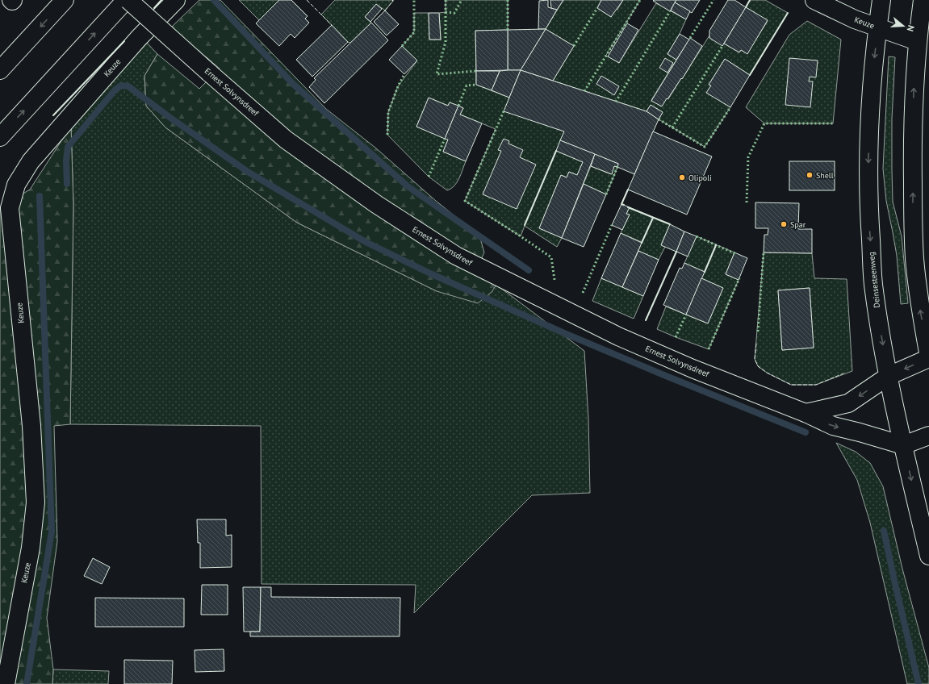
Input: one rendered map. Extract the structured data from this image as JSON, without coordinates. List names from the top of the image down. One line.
{"streets":{"main road":["Keuze","Ernest Solvynsdreef","Deinsesteenweg"]},"crossings":[["Keuze","Deinsesteenweg"],["Ernest Solvynsdreef","Deinsesteenweg"]],"places":["Shell","Olipoli","Spar"],"north":"right"}
